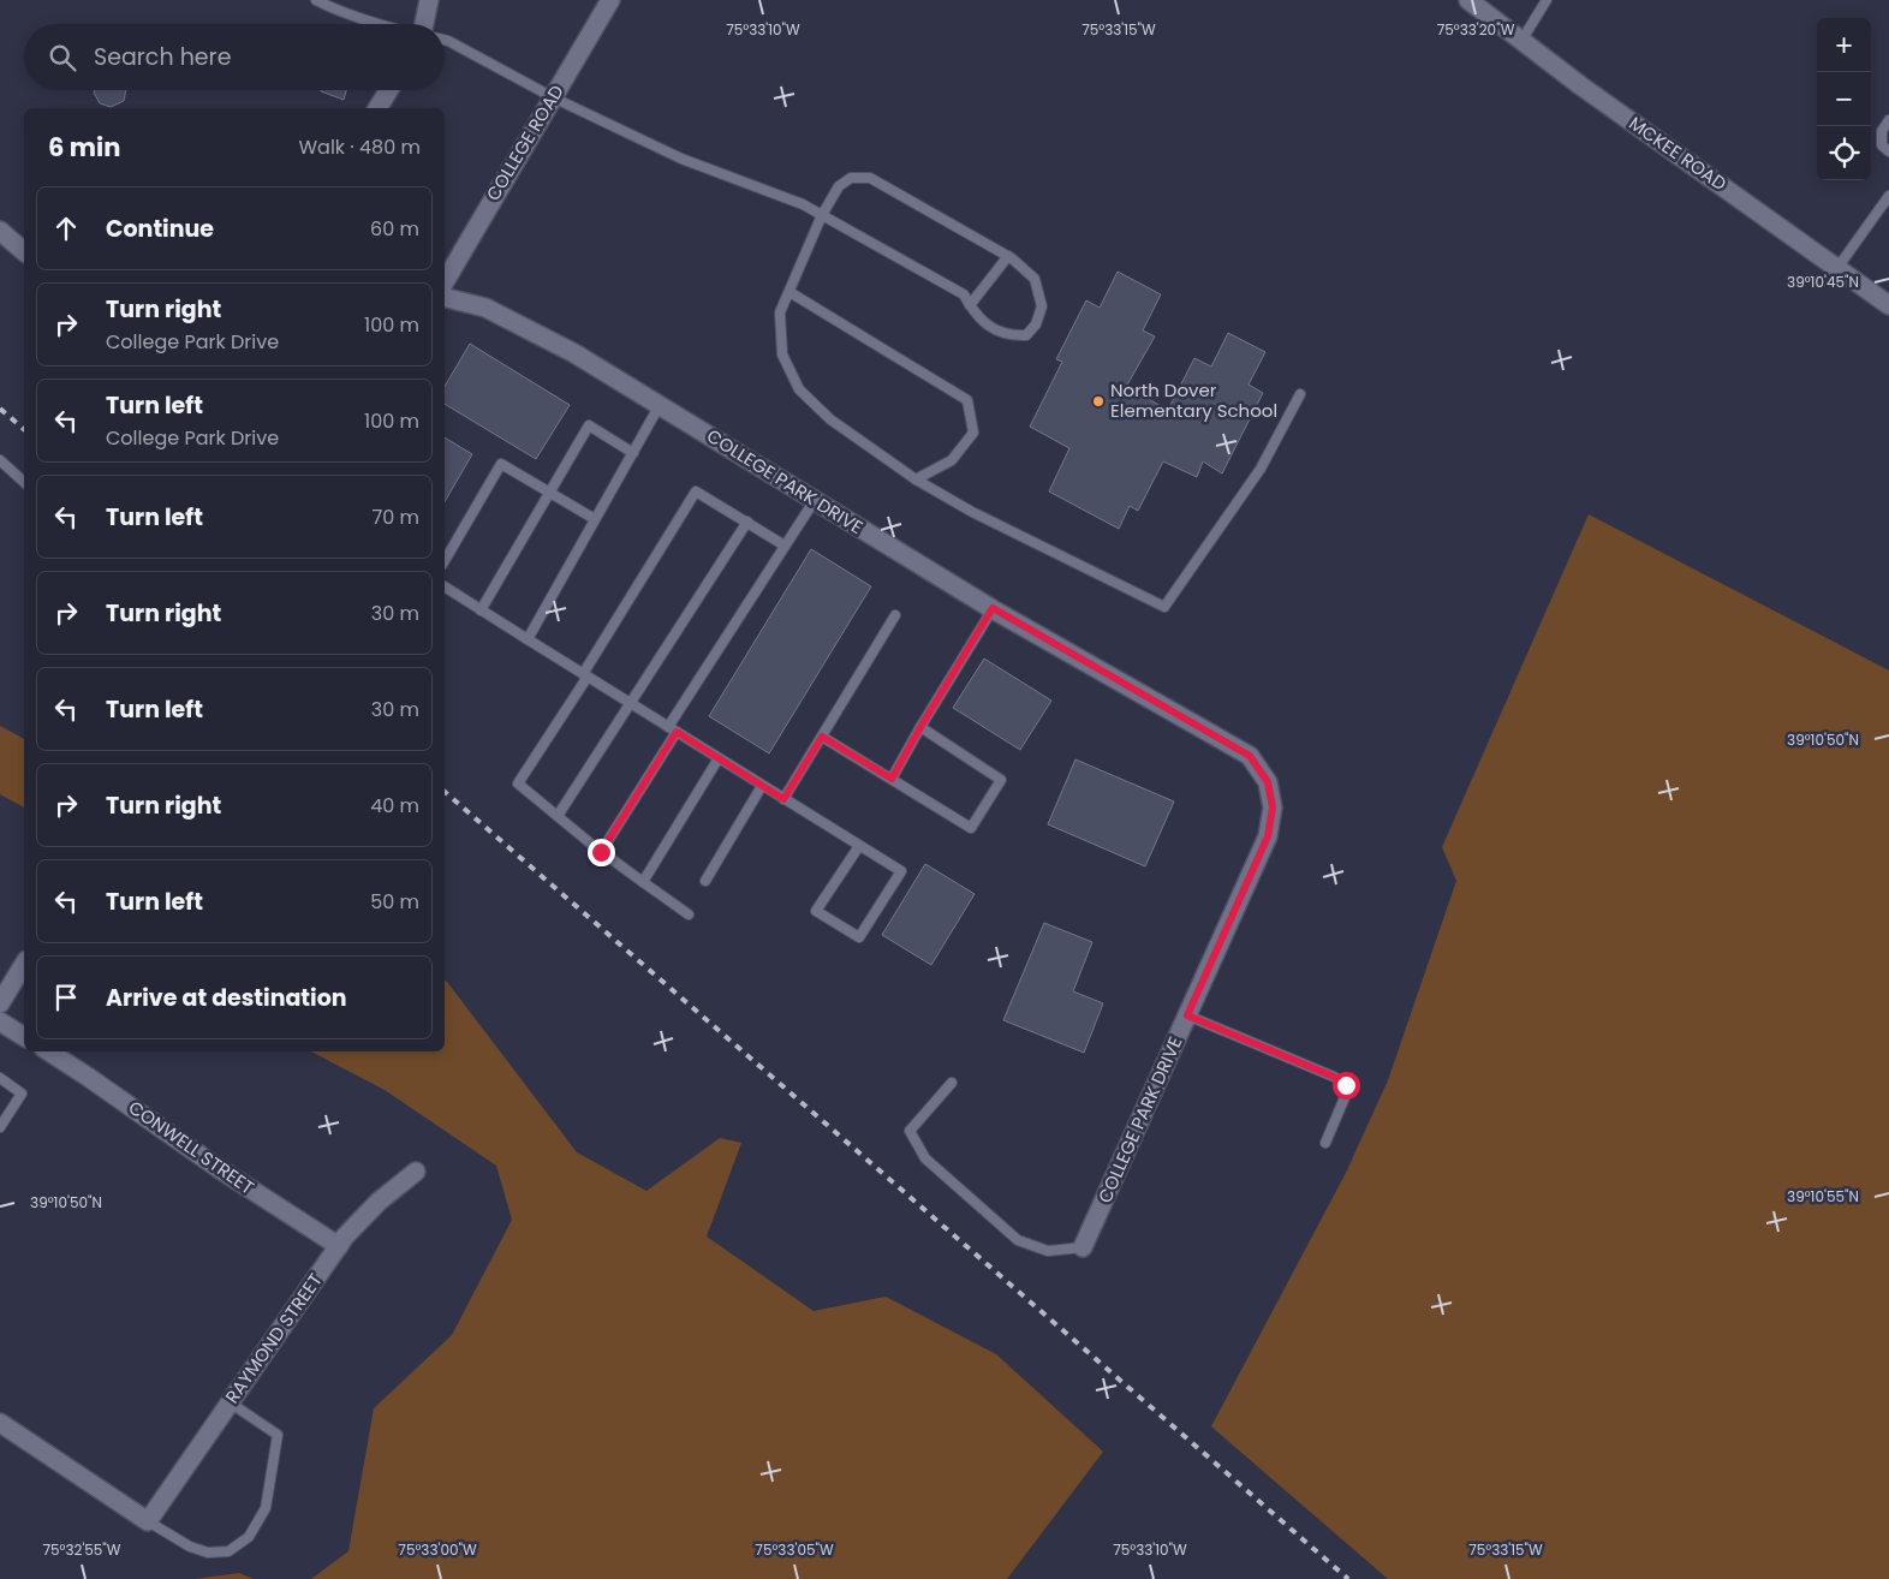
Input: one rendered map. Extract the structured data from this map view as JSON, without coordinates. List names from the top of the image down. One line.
{"streets":{"street":["COLLEGE ROAD","MCKEE ROAD","COLLEGE PARK DRIVE","CONWELL STREET","RAYMOND STREET"]},"crossings":[["CONWELL STREET","RAYMOND STREET"]],"places":["North Dover Elementary School"],"page":{"map_buttons":["+","−"],"search":"Search here","heading":["6 min","Walk · 480 m"],"list":[["Continue","60 m"],["Turn right","College Park Drive","100 m"],["Turn left","College Park Drive","100 m"],["Turn left","70 m"],["Turn right","30 m"],["Turn left","30 m"],["Turn right","40 m"],["Turn left","50 m"],"Arrive at destination"]},"coordinates":["75°33'10\"W","75°33'15\"W","75°33'20\"W","39°10'45\"N","39°10'50\"N","39°10'55\"N","75°32'55\"W","75°33'00\"W","75°33'05\"W"]}
